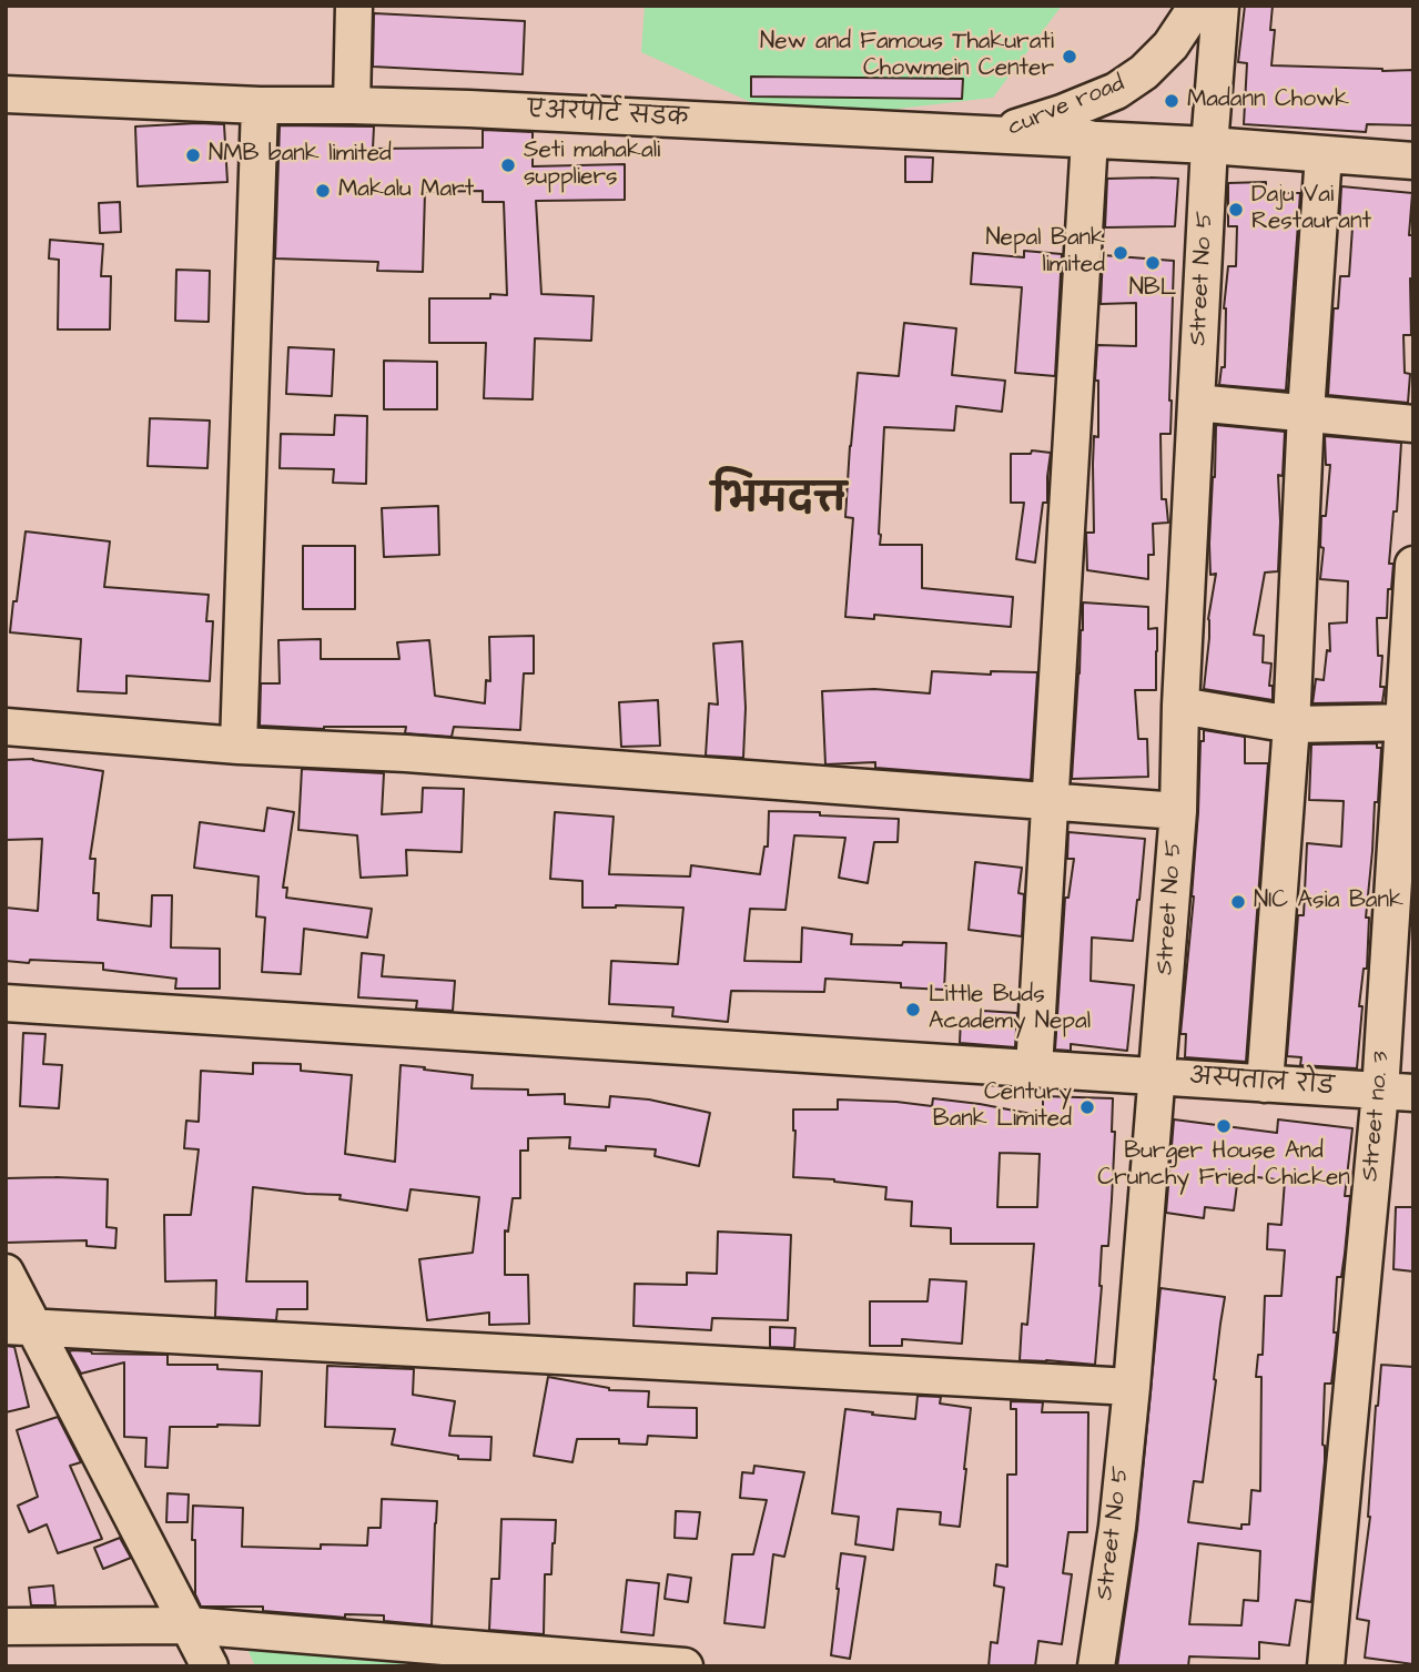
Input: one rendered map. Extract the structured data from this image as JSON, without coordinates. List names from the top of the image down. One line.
{"streets":{"street":["curve road","एअरपोर्ट सडक","Street No 5","अस्पताल रोड","Street no. 3"]},"crossings":[["curve road","एअरपोर्ट सडक"],["एअरपोर्ट सडक","Street No 5"],["Street No 5","अस्पताल रोड"],["अस्पताल रोड","Street no. 3"]],"districts":["भिमदत्त"],"places":["New and Famous Thakurati Chowmein Center","Madann Chowk","NMB bank limited","Seti mahakali suppliers","Makalu Mart","Daju Vai Restaurant","Nepal Bank limited","NBL","NIC Asia Bank","Little Buds Academy Nepal","Century Bank Limited","Burger House And Crunchy Fried Chicken"]}
